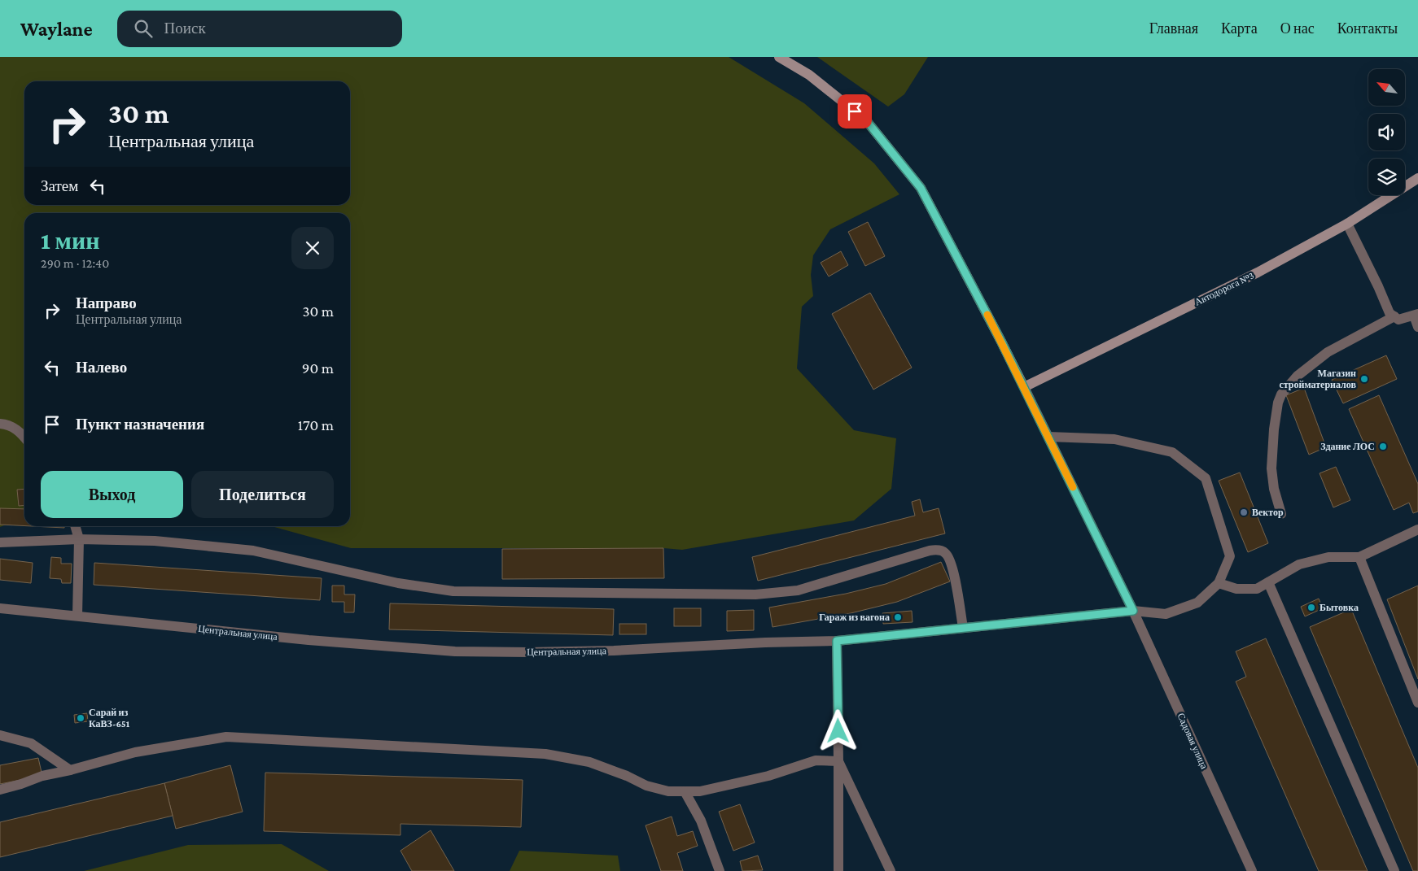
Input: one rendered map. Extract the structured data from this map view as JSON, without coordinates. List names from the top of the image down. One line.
{"streets":{"street":["Автодорога №3","Центральная улица","Садовая улица"]},"crossings":[["Автодорога №3","Садовая улица"],["Центральная улица","Садовая улица"]],"places":["Магазин стройматериалов","Здание ЛОС","Вектор","Бытовка","Гараж из вагона","Сарай из КаВЗ-651"],"north":"top left","page":{"header":"Waylane","search":"Поиск","nav":["Главная","Карта","О нас","Контакты"],"turn":["30 m","Центральная улица"],"then":"Затем","heading":["1 мин","290 m · 12:40"],"list":[{"name":"Направо","note":"Центральная улица","value":"30 m"},{"name":"Налево","value":"90 m"},{"name":"Пункт назначения","value":"170 m"}],"buttons":["Выход","Поделиться"]}}
